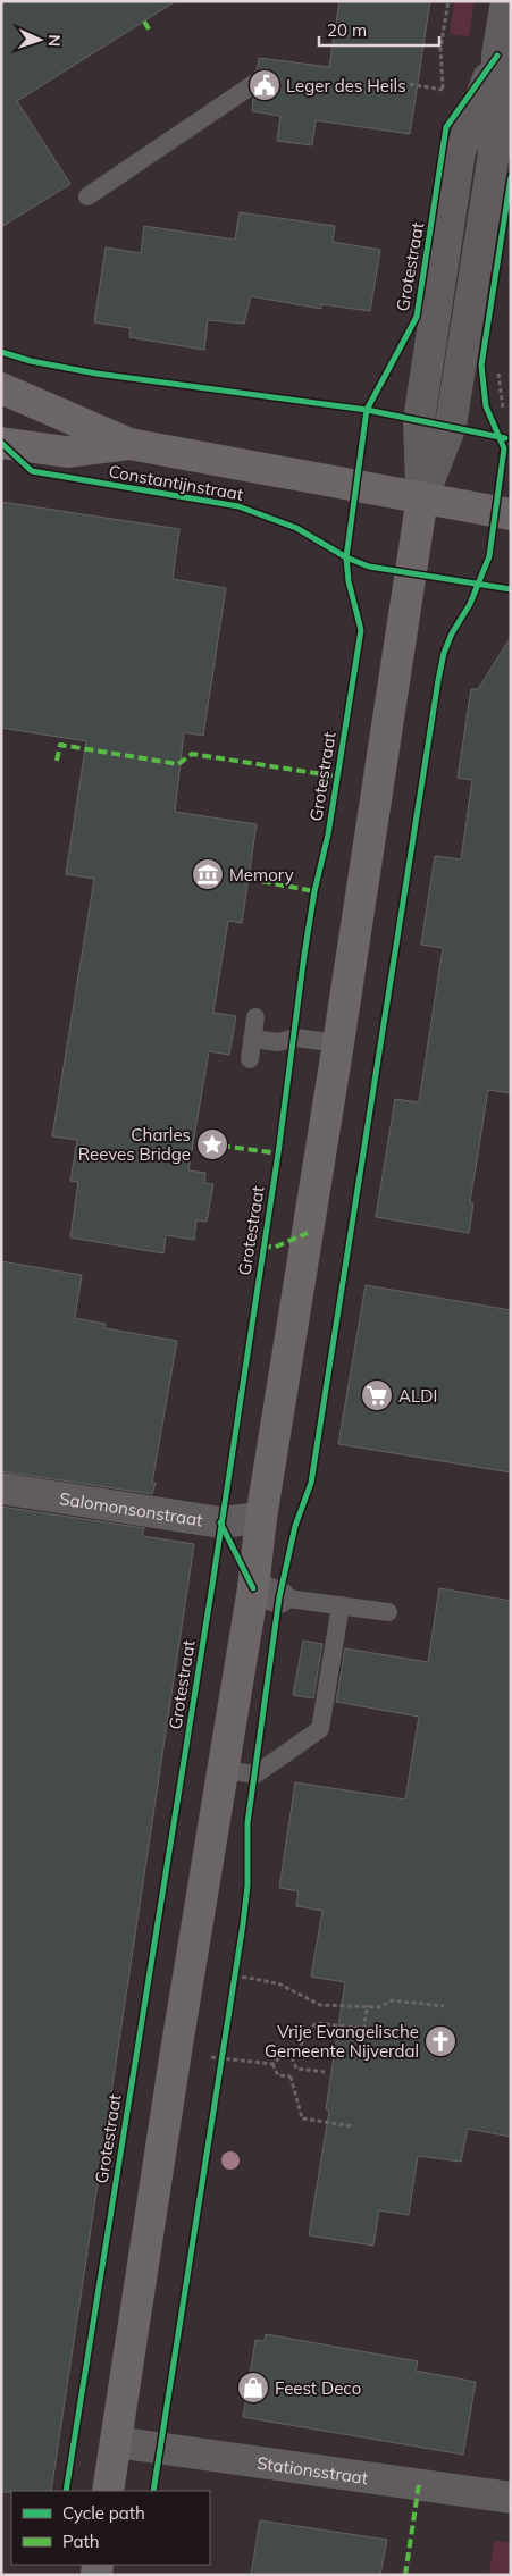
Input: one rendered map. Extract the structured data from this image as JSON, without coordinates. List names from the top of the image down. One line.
{"streets":{"street":["Constantijnstraat","Salomonsonstraat","Stationsstraat"],"cycle path":["Grotestraat"]},"places":{"public building":["Leger des Heils"],"museum":["Memory"],"place":["Charles Reeves Bridge"],"supermarket":["ALDI"],"church":["Vrije Evangelische Gemeente Nijverdal"],"shop":["Feest Deco"]},"legend":["Cycle path","Path"],"scale_bar":"20 m","north":"right"}
